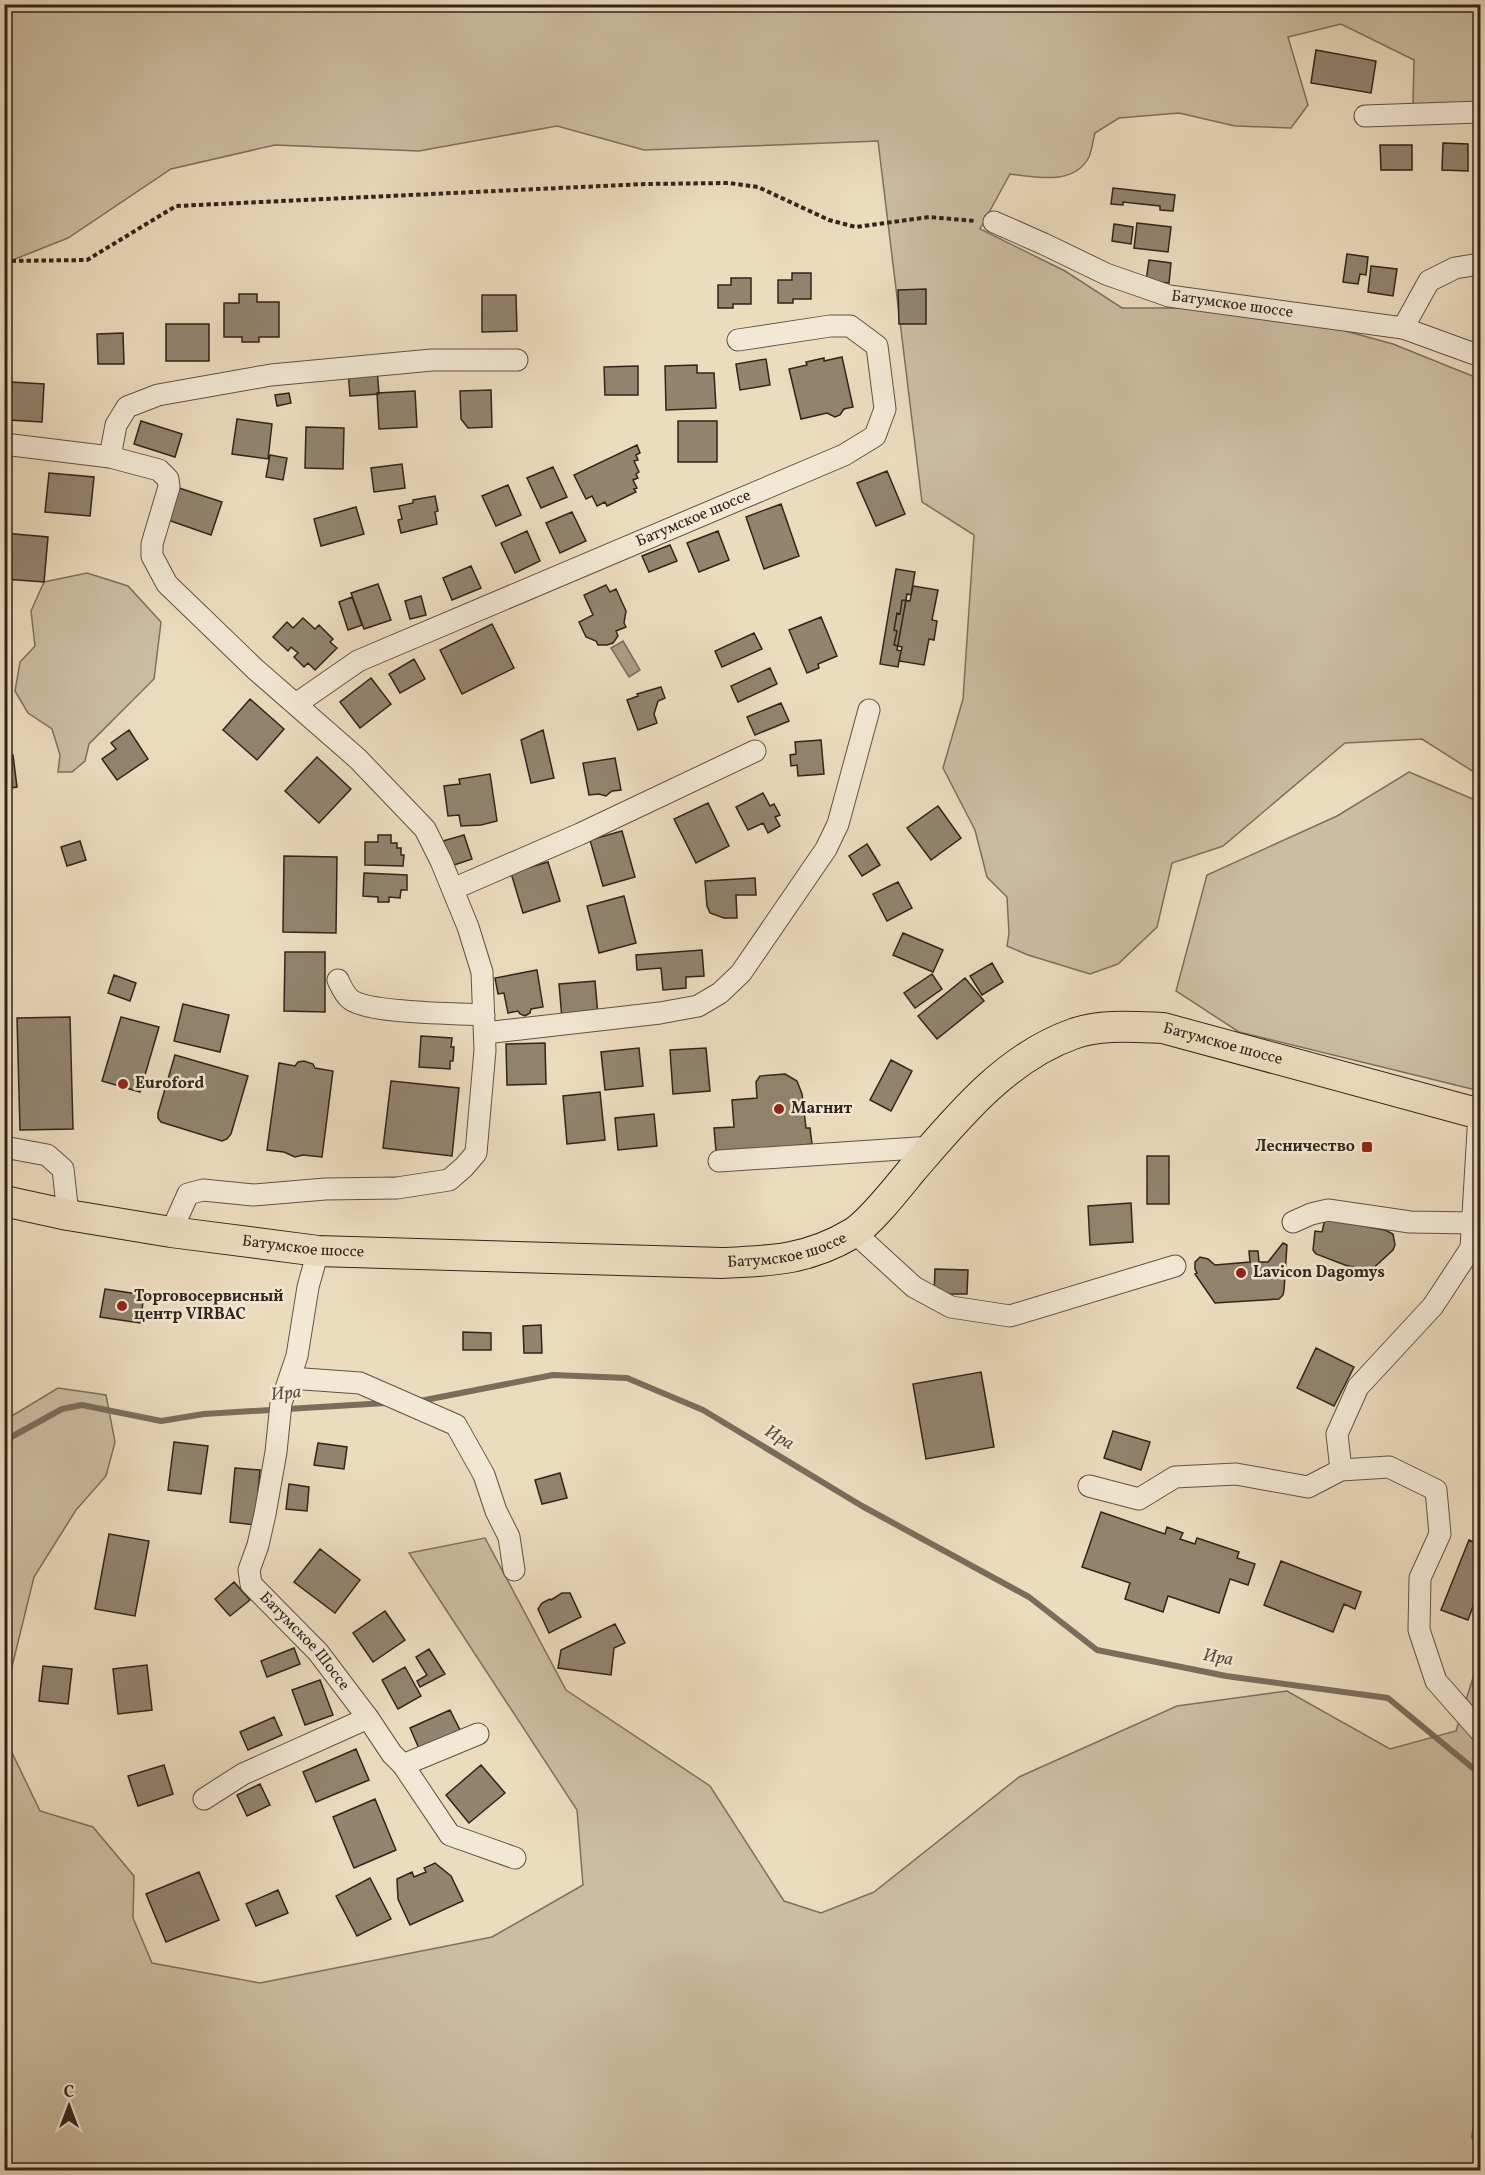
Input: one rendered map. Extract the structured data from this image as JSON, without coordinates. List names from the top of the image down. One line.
{"streets":{"highway":["Батумское шоссе"],"street":["Батумское Шоссе"]},"crossings":[["Батумское шоссе","Батумское Шоссе"]],"water":["Ира"],"places":{"other":["Euroford","Магнит","Lavicon Dagomys","Торговосервисный центр VIRBAC"],"transit":["Лесничество"]},"north":"top"}
